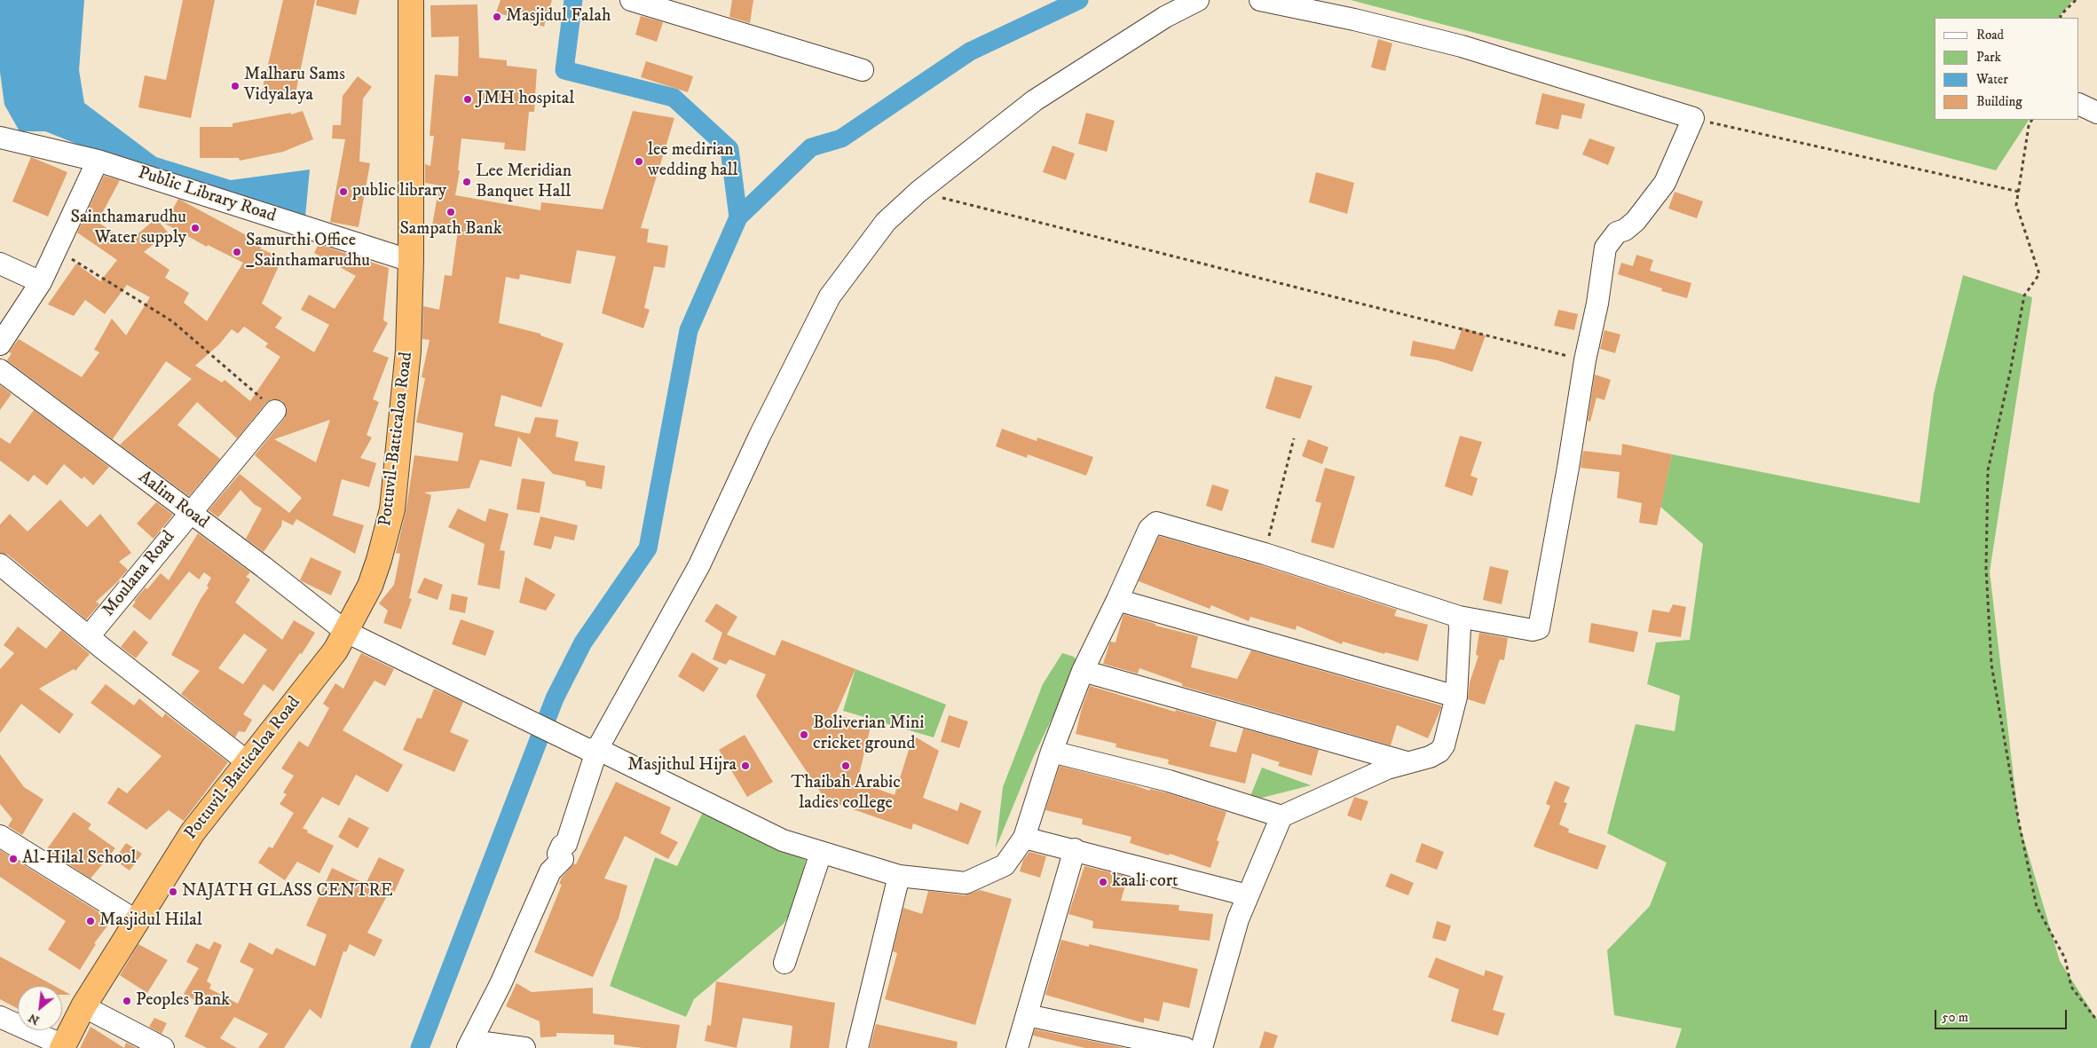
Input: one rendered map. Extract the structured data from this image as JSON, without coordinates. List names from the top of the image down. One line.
{"streets":{"highway":["Pottuvil-Batticaloa Road"],"street":["Public Library Road","Aalim Road","Moulana Road"]},"crossings":[["Public Library Road","Pottuvil-Batticaloa Road"],["Pottuvil-Batticaloa Road","Aalim Road"],["Aalim Road","Moulana Road"]],"places":["Masjidul Falah","Malharu Sams Vidyalaya","JMH hospital","lee medirian wedding hall","Lee Meridian Banquet Hall","public library","Sampath Bank","Sainthamarudhu Water supply","Samurthi Office _Sainthamarudhu","Boliverian Mini cricket ground","Masjithul Hijra","Thaibah Arabic ladies college","Al-Hilal School","kaali cort","NAJATH GLASS CENTRE","Masjidul Hilal","Peoples Bank"],"legend":["Road","Park","Water","Building"],"scale_bar":"50 m","north":"bottom left"}
